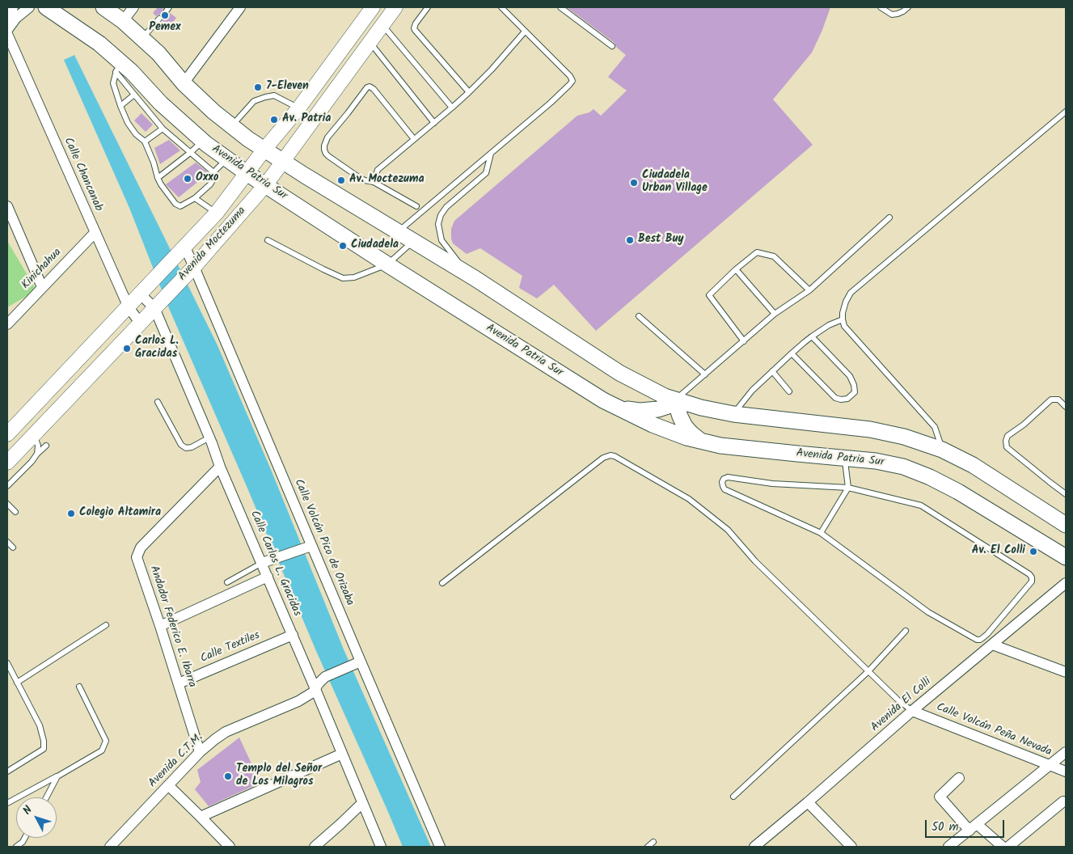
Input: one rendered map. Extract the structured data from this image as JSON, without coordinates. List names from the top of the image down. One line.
{"streets":{"main road":["Avenida Patria Sur"],"street":["Calle Chancanab","Avenida Moctezuma","Kinichahua","Calle Volcán Pico de Orizaba","Calle Carlos L. Gracidas","Andador Federico E. Ibarra","Calle Textiles","Avenida El Colli","Calle Volcán Peña Nevada","Avenida C.T.M."]},"crossings":[["Avenida Patria Sur","Avenida Moctezuma"],["Calle Chancanab","Avenida Moctezuma"],["Calle Chancanab","Kinichahua"],["Avenida Moctezuma","Calle Volcán Pico de Orizaba"],["Avenida Moctezuma","Calle Carlos L. Gracidas"],["Calle Volcán Pico de Orizaba","Avenida C.T.M."],["Calle Carlos L. Gracidas","Andador Federico E. Ibarra"],["Calle Carlos L. Gracidas","Calle Textiles"],["Calle Carlos L. Gracidas","Avenida C.T.M."],["Andador Federico E. Ibarra","Calle Textiles"],["Andador Federico E. Ibarra","Avenida C.T.M."],["Avenida El Colli","Calle Volcán Peña Nevada"]],"places":["Pemex","7-Eleven","Av. Patria","Oxxo","Av. Moctezuma","Ciudadela Urban Village","Best Buy","Ciudadela","Carlos L. Gracidas","Colegio Altamira","Av. El Colli","Templo del Señor de Los Milagros"],"scale_bar":"50 m","north":"top left"}
